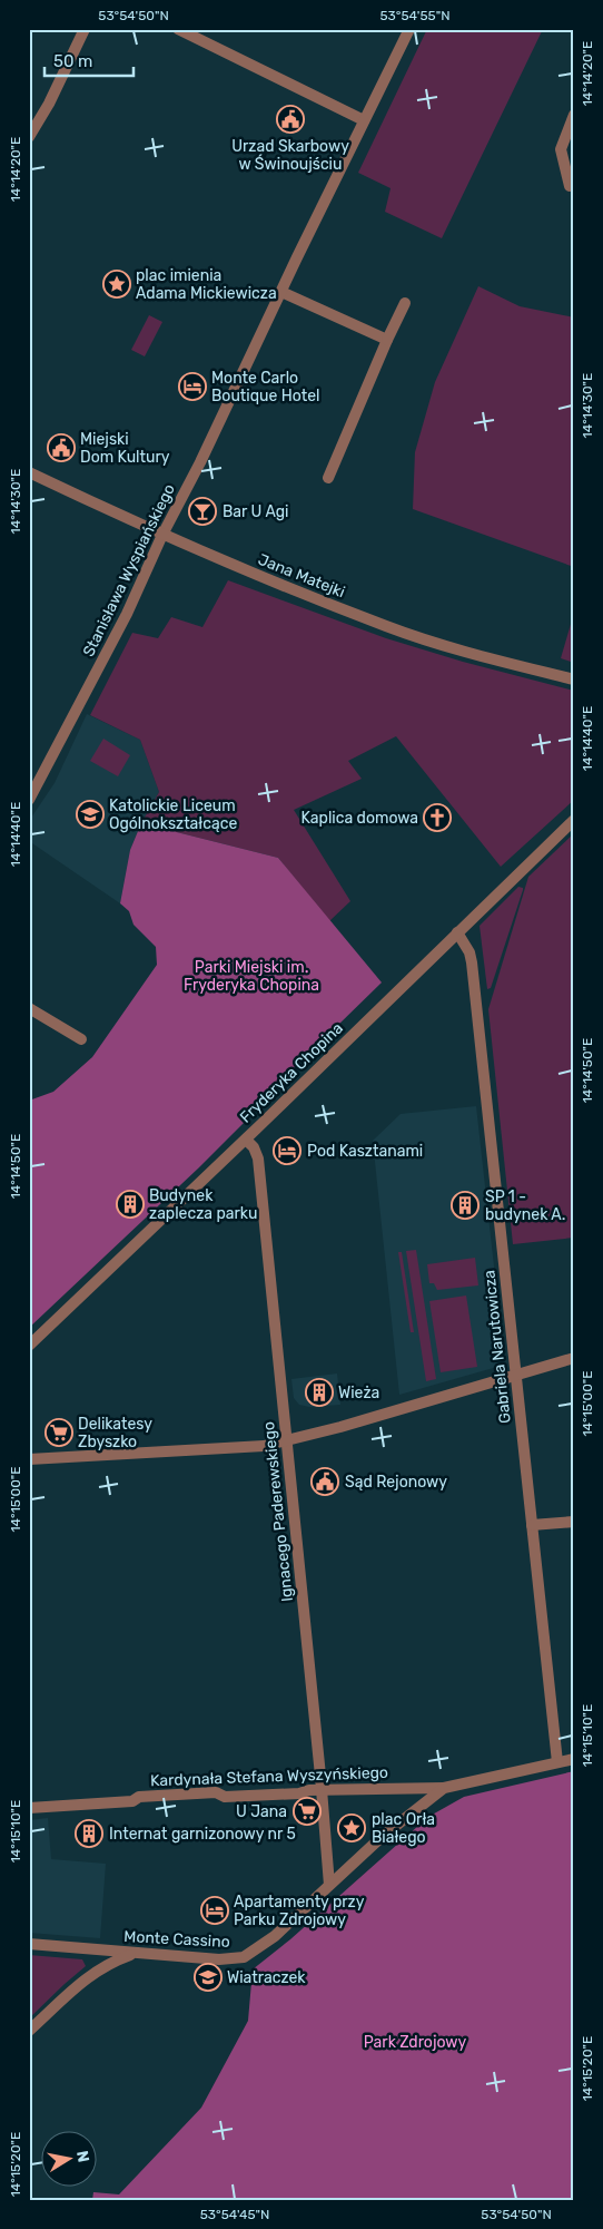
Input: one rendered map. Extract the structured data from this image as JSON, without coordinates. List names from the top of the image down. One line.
{"streets":{"street":["Stanisława Wyspiańskiego","Jana Matejki","Fryderyka Chopina","Gabriela Narutowicza","Ignacego Paderewskiego","Kardynała Stefana Wyszyńskiego","Monte Cassino"]},"crossings":[["Stanisława Wyspiańskiego","Jana Matejki"],["Fryderyka Chopina","Gabriela Narutowicza"],["Fryderyka Chopina","Ignacego Paderewskiego"],["Ignacego Paderewskiego","Kardynała Stefana Wyszyńskiego"],["Ignacego Paderewskiego","Monte Cassino"],["Kardynała Stefana Wyszyńskiego","Monte Cassino"]],"parks":["Parki Miejski im. Fryderyka Chopina","Park Zdrojowy"],"places":{"public building":["Urząd Skarbowy w Świnoujściu","Miejski Dom Kultury","Sąd Rejonowy"],"place":["plac imienia Adama Mickiewicza","plac Orła Białego"],"hotel":["Monte Carlo Boutique Hotel","Pod Kasztanami","Apartamenty przy Parku Zdrojowy"],"bar":["Bar U Agi"],"school or university":["Katolickie Liceum Ogólnokształcące","Wiatraczek"],"church":["Kaplica domowa"],"building":["Budynek zaplecza parku","SP 1 - budynek A.","Wieża","Internat garnizonowy nr 5"],"supermarket":["Delikatesy Zbyszko","U Jana"]},"scale_bar":"50 m","north":"right","coordinates":["53°54'50\"N","53°54'55\"N","14°14'20\"E","14°14'30\"E","14°14'40\"E","14°14'50\"E","14°15'00\"E","14°15'10\"E","14°15'20\"E","53°54'45\"N"]}
